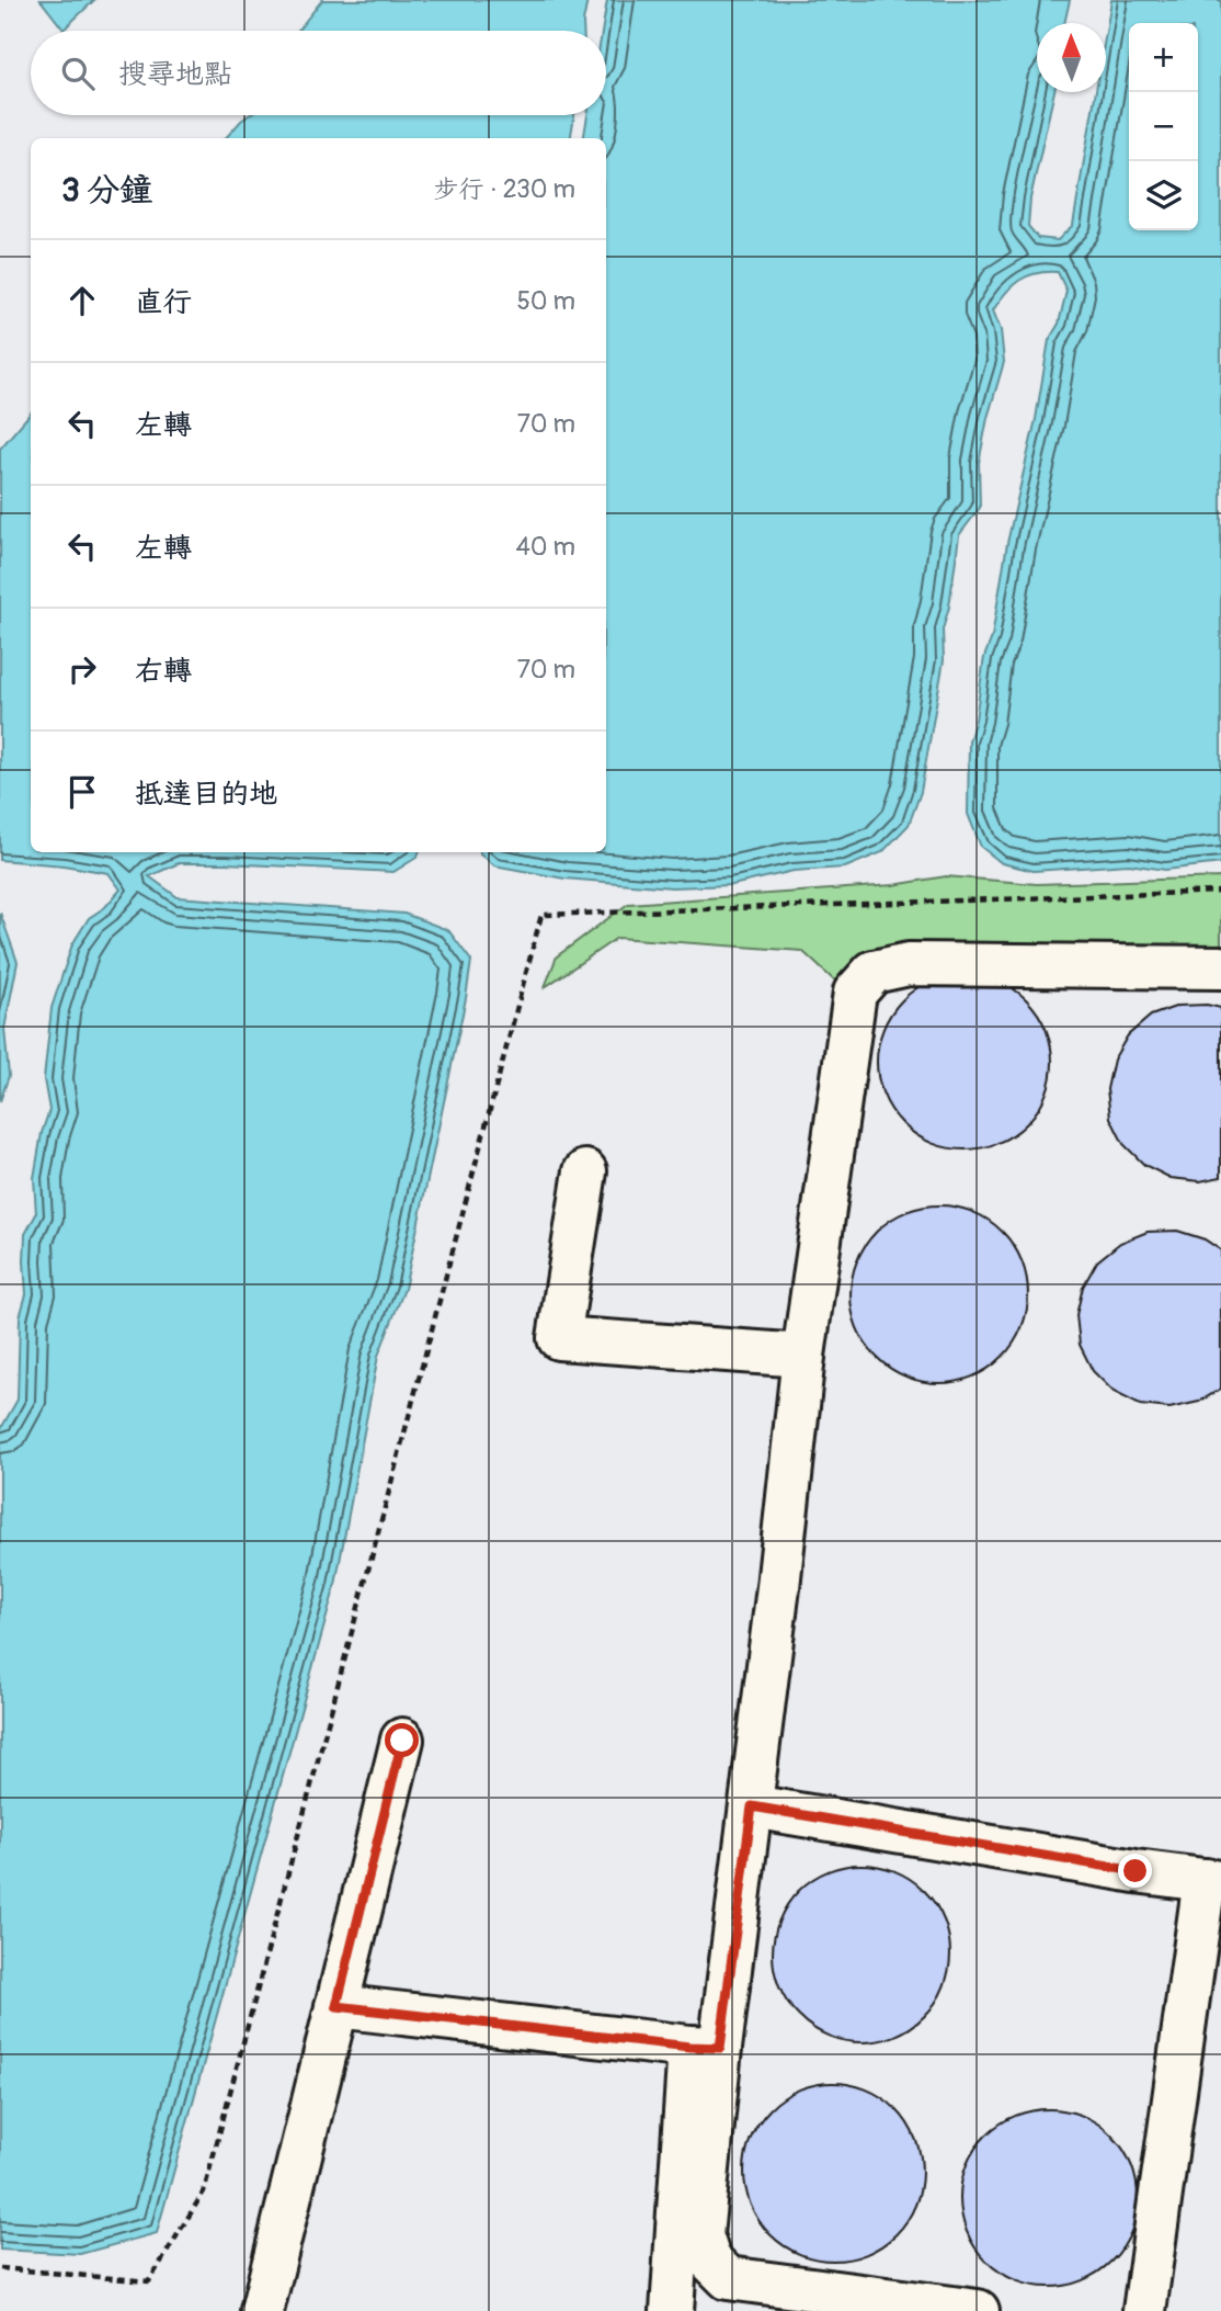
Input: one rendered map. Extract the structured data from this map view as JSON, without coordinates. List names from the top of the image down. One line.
{"north":"top","page":{"map_buttons":["+","−"],"search":"搜尋地點","heading":["3 分鐘","步行 · 230 m"],"list":[["直行","50 m"],["左轉","70 m"],["左轉","40 m"],["右轉","70 m"],"抵達目的地"]}}
